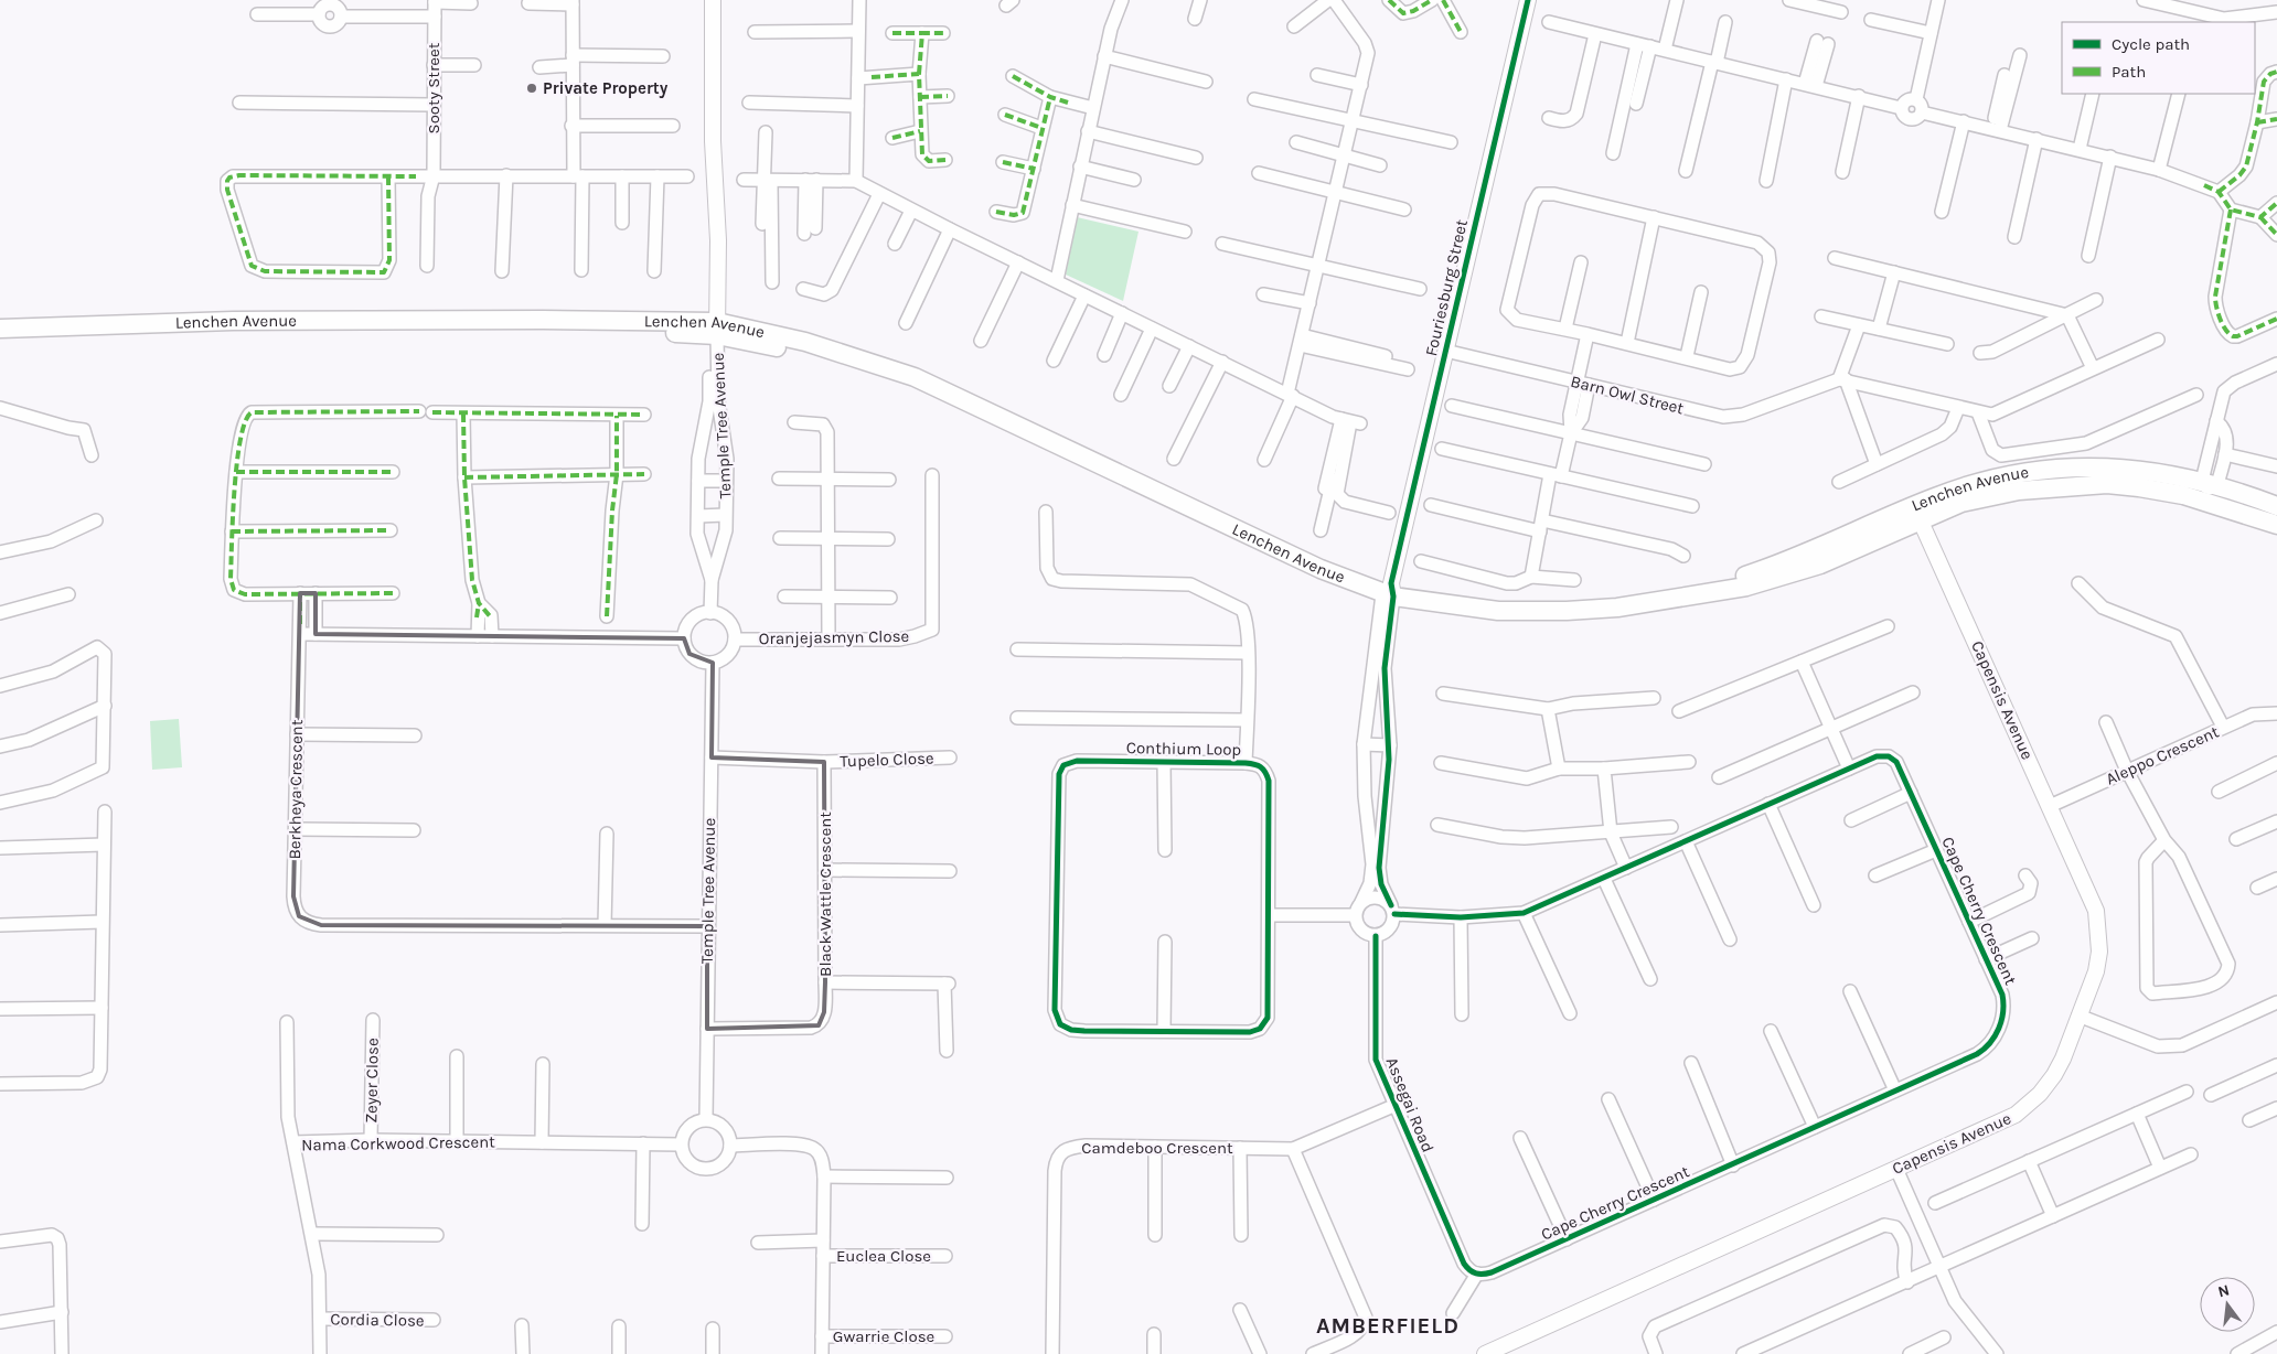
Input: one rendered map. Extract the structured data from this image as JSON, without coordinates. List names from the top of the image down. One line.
{"streets":{"main road":["Lenchen Avenue"],"street":["Sooty Street","Fouriesburg Street","Barn Owl Street","Temple Tree Avenue","Oranjejasmyn Close","Capensis Avenue","Conthium Loop","Aleppo Crescent","Tupelo Close","Berkheya Crescent","Black Wattle Crescent","Cape Cherry Crescent","Zeyer Close","Assegai Road","Nama Corkwood Crescent","Camdeboo Crescent","Euclea Close","Cordia Close","Gwarrie Close"]},"crossings":[["Fouriesburg Street","Lenchen Avenue"],["Fouriesburg Street","Barn Owl Street"],["Lenchen Avenue","Temple Tree Avenue"],["Lenchen Avenue","Capensis Avenue"],["Temple Tree Avenue","Oranjejasmyn Close"],["Temple Tree Avenue","Berkheya Crescent"],["Temple Tree Avenue","Black Wattle Crescent"],["Temple Tree Avenue","Nama Corkwood Crescent"],["Capensis Avenue","Aleppo Crescent"],["Tupelo Close","Black Wattle Crescent"],["Cape Cherry Crescent","Assegai Road"],["Zeyer Close","Nama Corkwood Crescent"],["Assegai Road","Camdeboo Crescent"],["Nama Corkwood Crescent","Cordia Close"]],"districts":["AMBERFIELD"],"places":["Private Property"],"legend":["Cycle path","Path"],"north":"top"}
